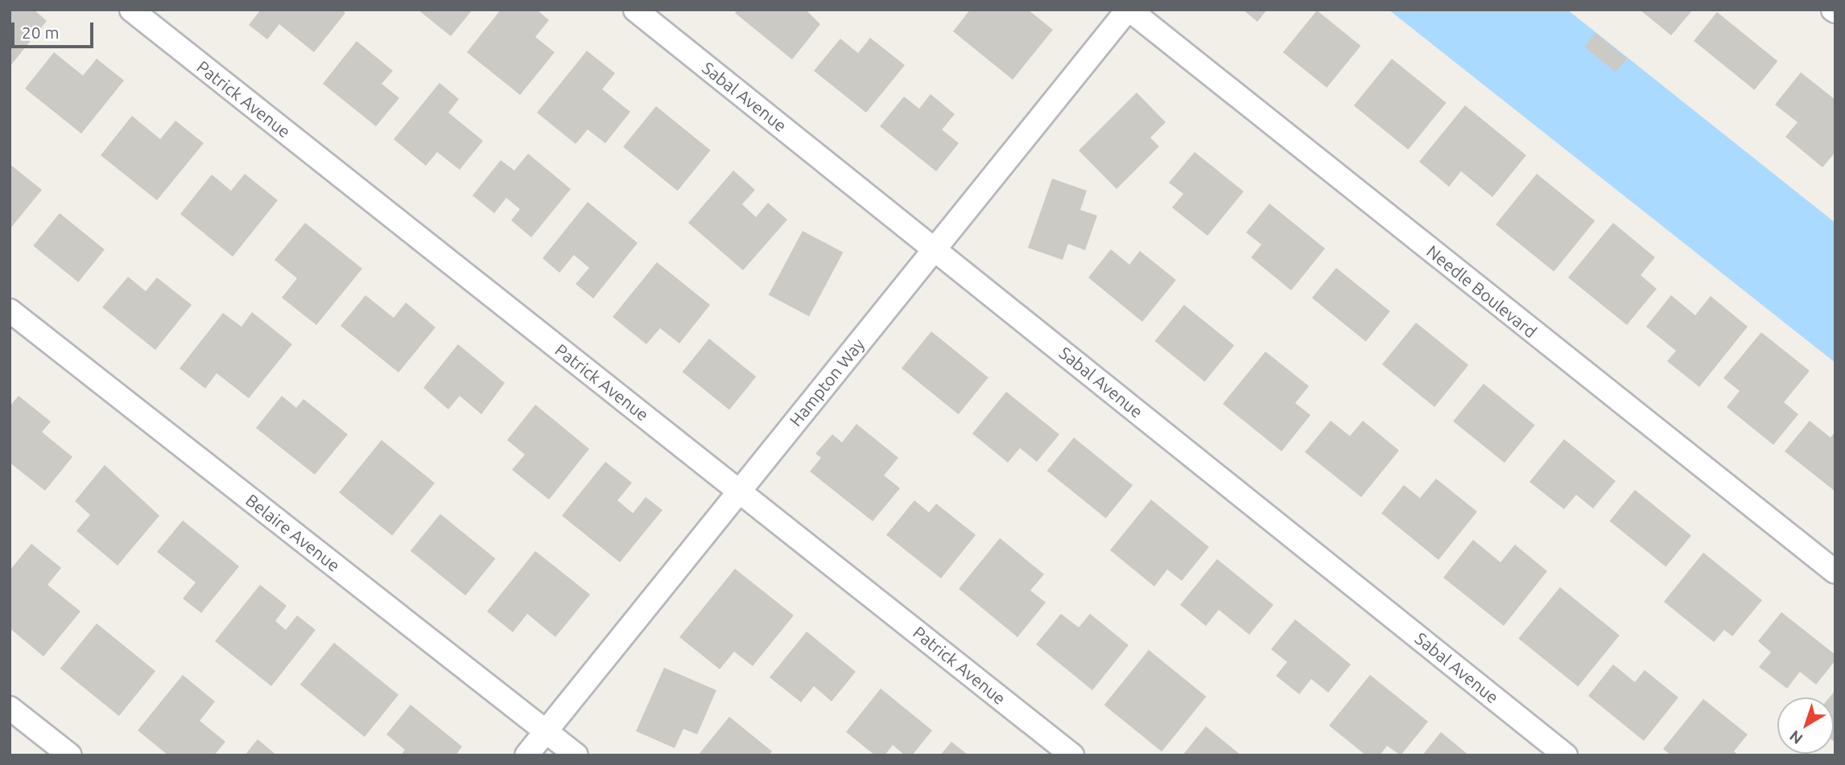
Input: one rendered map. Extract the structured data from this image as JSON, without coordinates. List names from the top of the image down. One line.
{"streets":{"street":["Sabal Avenue","Patrick Avenue","Needle Boulevard","Hampton Way","Belaire Avenue"]},"crossings":[["Sabal Avenue","Hampton Way"],["Patrick Avenue","Hampton Way"],["Needle Boulevard","Hampton Way"],["Hampton Way","Belaire Avenue"]],"scale_bar":"20 m","north":"bottom left"}
